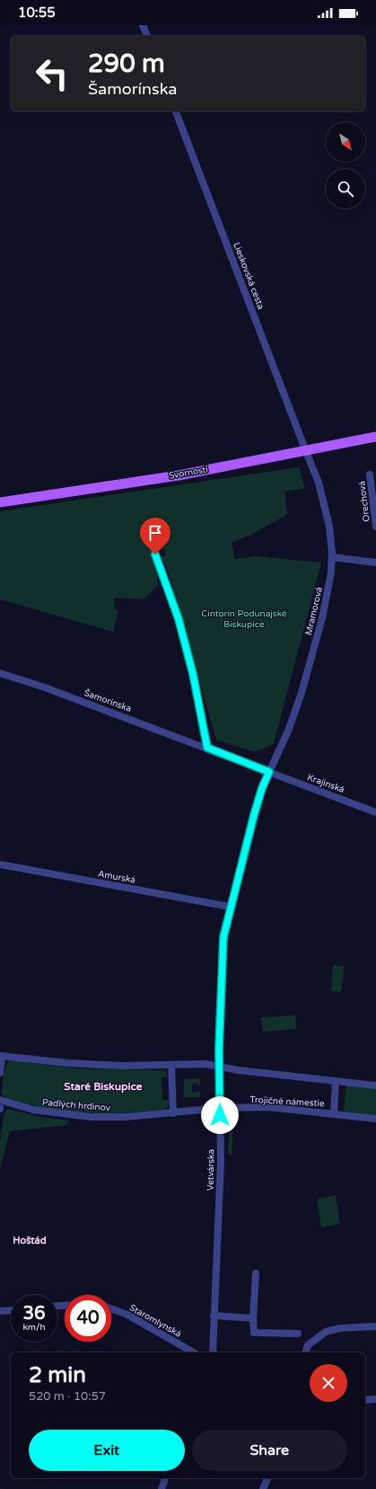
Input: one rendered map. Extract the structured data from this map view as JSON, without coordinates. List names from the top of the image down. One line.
{"streets":{"main road":["Svornosti"],"street":["Lieskovská cesta","Orechová","Mramorová","Šamorínska","Krajinská","Amurská","Trojičné námestie","Padlých hrdinov","Vetvárska","Staromlynská"]},"crossings":[["Lieskovská cesta","Svornosti"],["Lieskovská cesta","Mramorová"],["Svornosti","Mramorová"],["Mramorová","Šamorínska"],["Mramorová","Krajinská"],["Mramorová","Vetvárska"],["Šamorínska","Krajinská"],["Šamorínska","Vetvárska"],["Krajinská","Vetvárska"],["Amurská","Vetvárska"],["Trojičné námestie","Padlých hrdinov"],["Trojičné námestie","Vetvárska"]],"districts":["Staré Biskupice","Hoštád"],"parks":["Cintorín Podunajské Biskupice"],"north":"bottom right","page":{"status":"10:55","turn":["290 m","Šamorínska"],"speed":"36 km/h","limit":"40","heading":["2 min","520 m · 10:57"],"buttons":["Exit","Share"]}}
